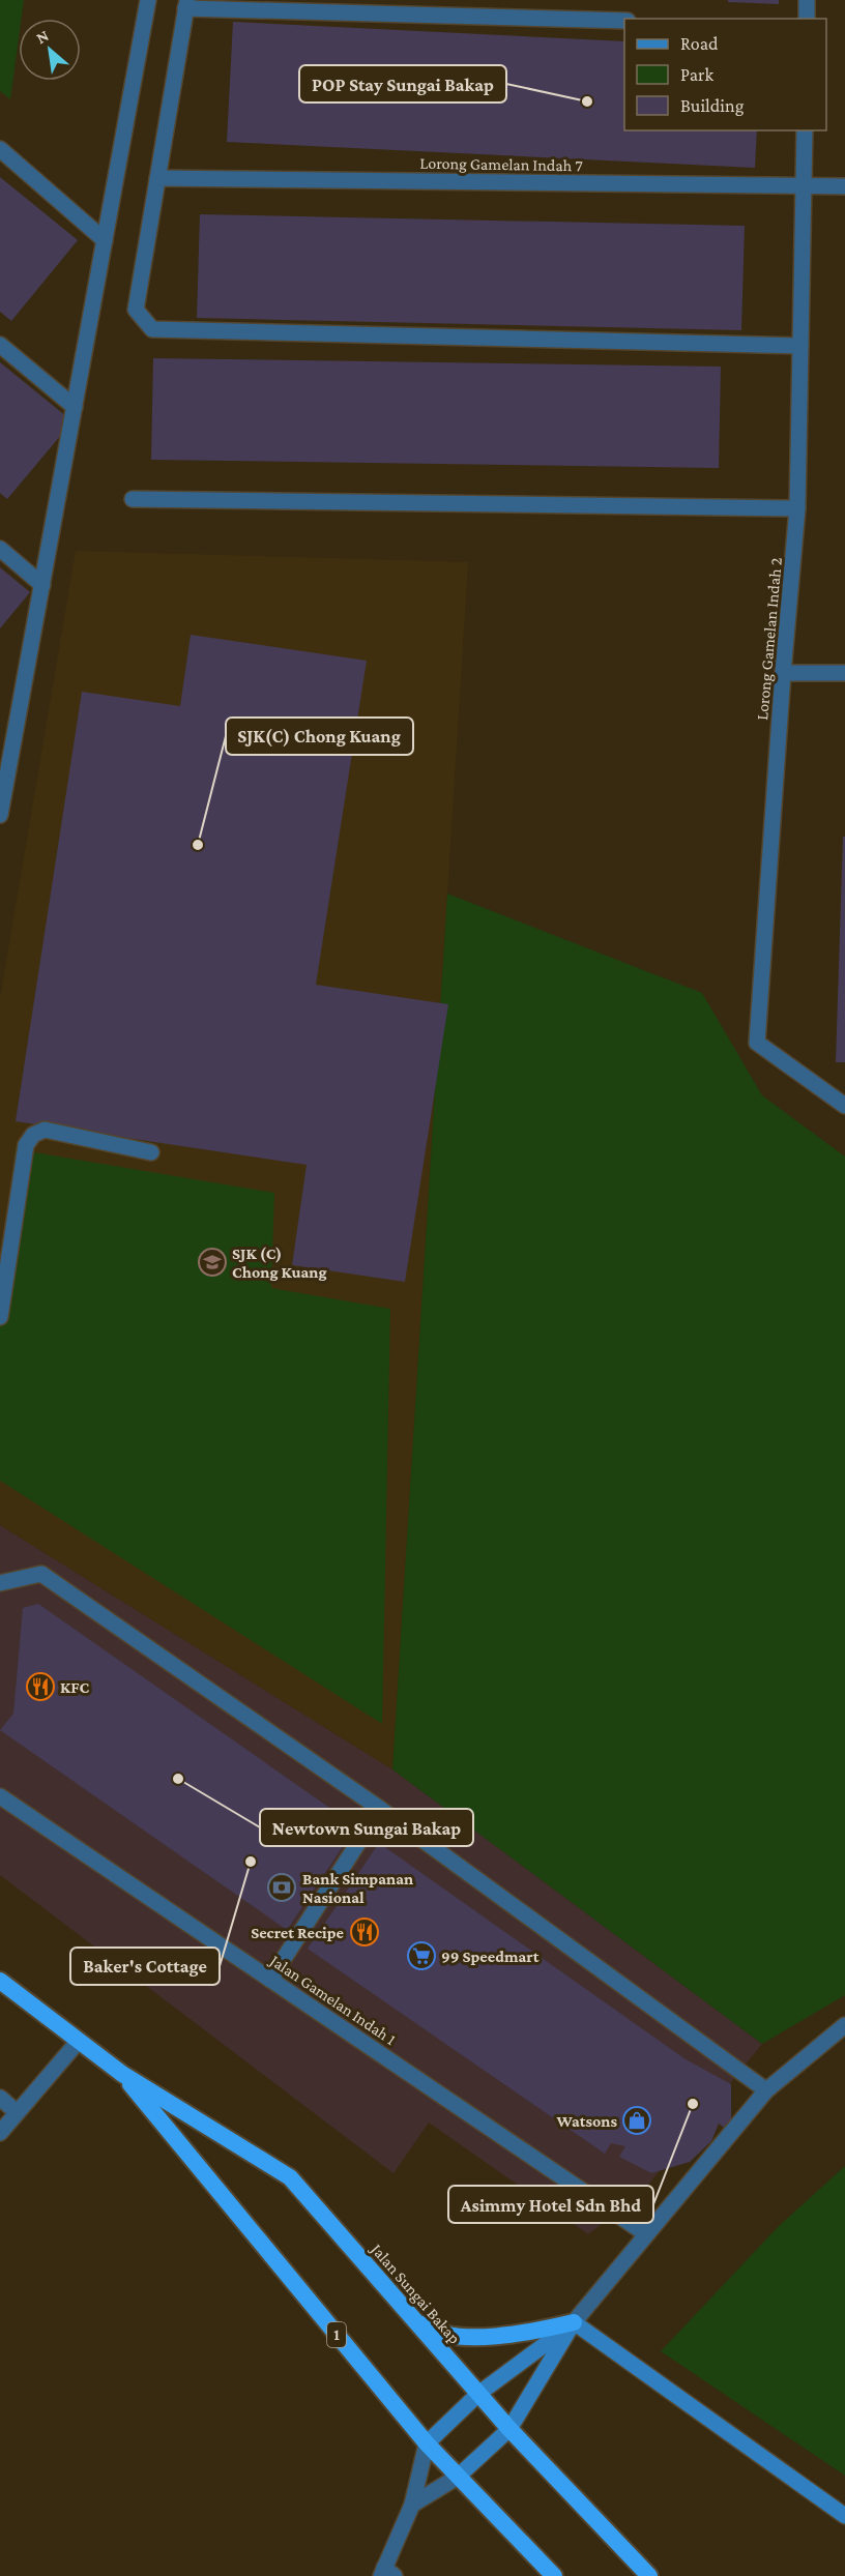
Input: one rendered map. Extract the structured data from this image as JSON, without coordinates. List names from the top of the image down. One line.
{"streets":{"highway":["Jalan Sungai Bakap","1"],"street":["Lorong Gamelan Indah 7","Lorong Gamelan Indah 2","Jalan Gamelan Indah 1"]},"crossings":[["Lorong Gamelan Indah 7","Lorong Gamelan Indah 2"]],"places":{"other":["POP Stay Sungai Bakap","SJK(C) Chong Kuang","Newtown Sungai Bakap","Baker's Cottage","Asimmy Hotel Sdn Bhd"],"school or university":["SJK (C) Chong Kuang"],"restaurant":["KFC","Secret Recipe"],"bank":["Bank Simpanan Nasional"],"supermarket":["99 Speedmart"],"shop":["Watsons"]},"legend":["Road","Park","Building"],"north":"top left"}
